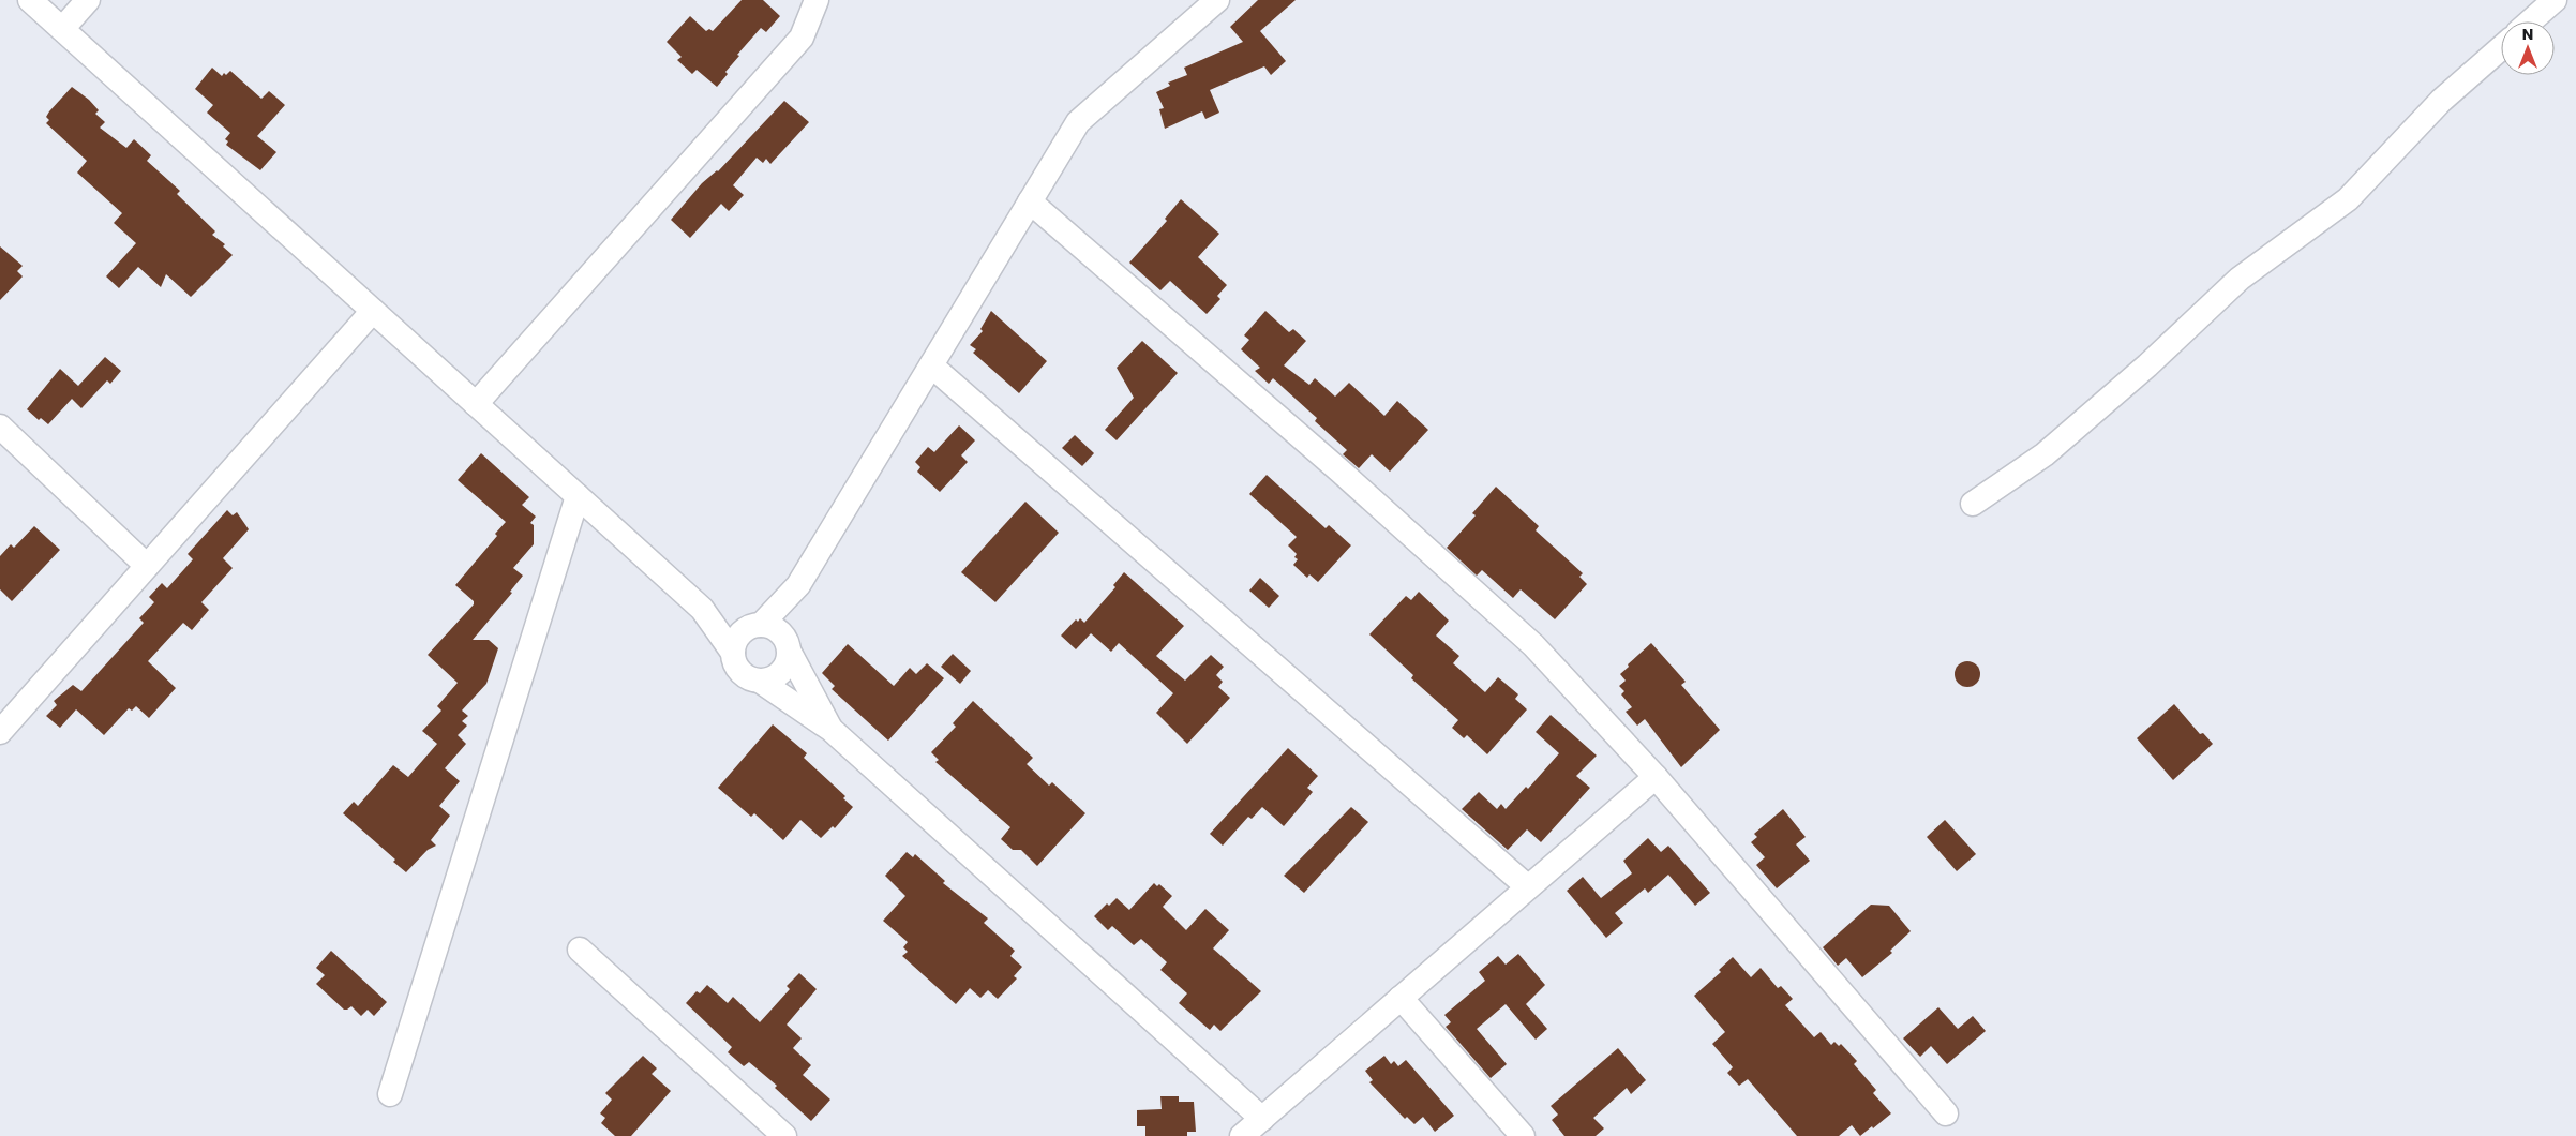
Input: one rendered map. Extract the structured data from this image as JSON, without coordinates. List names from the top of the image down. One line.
{"north":"top"}
